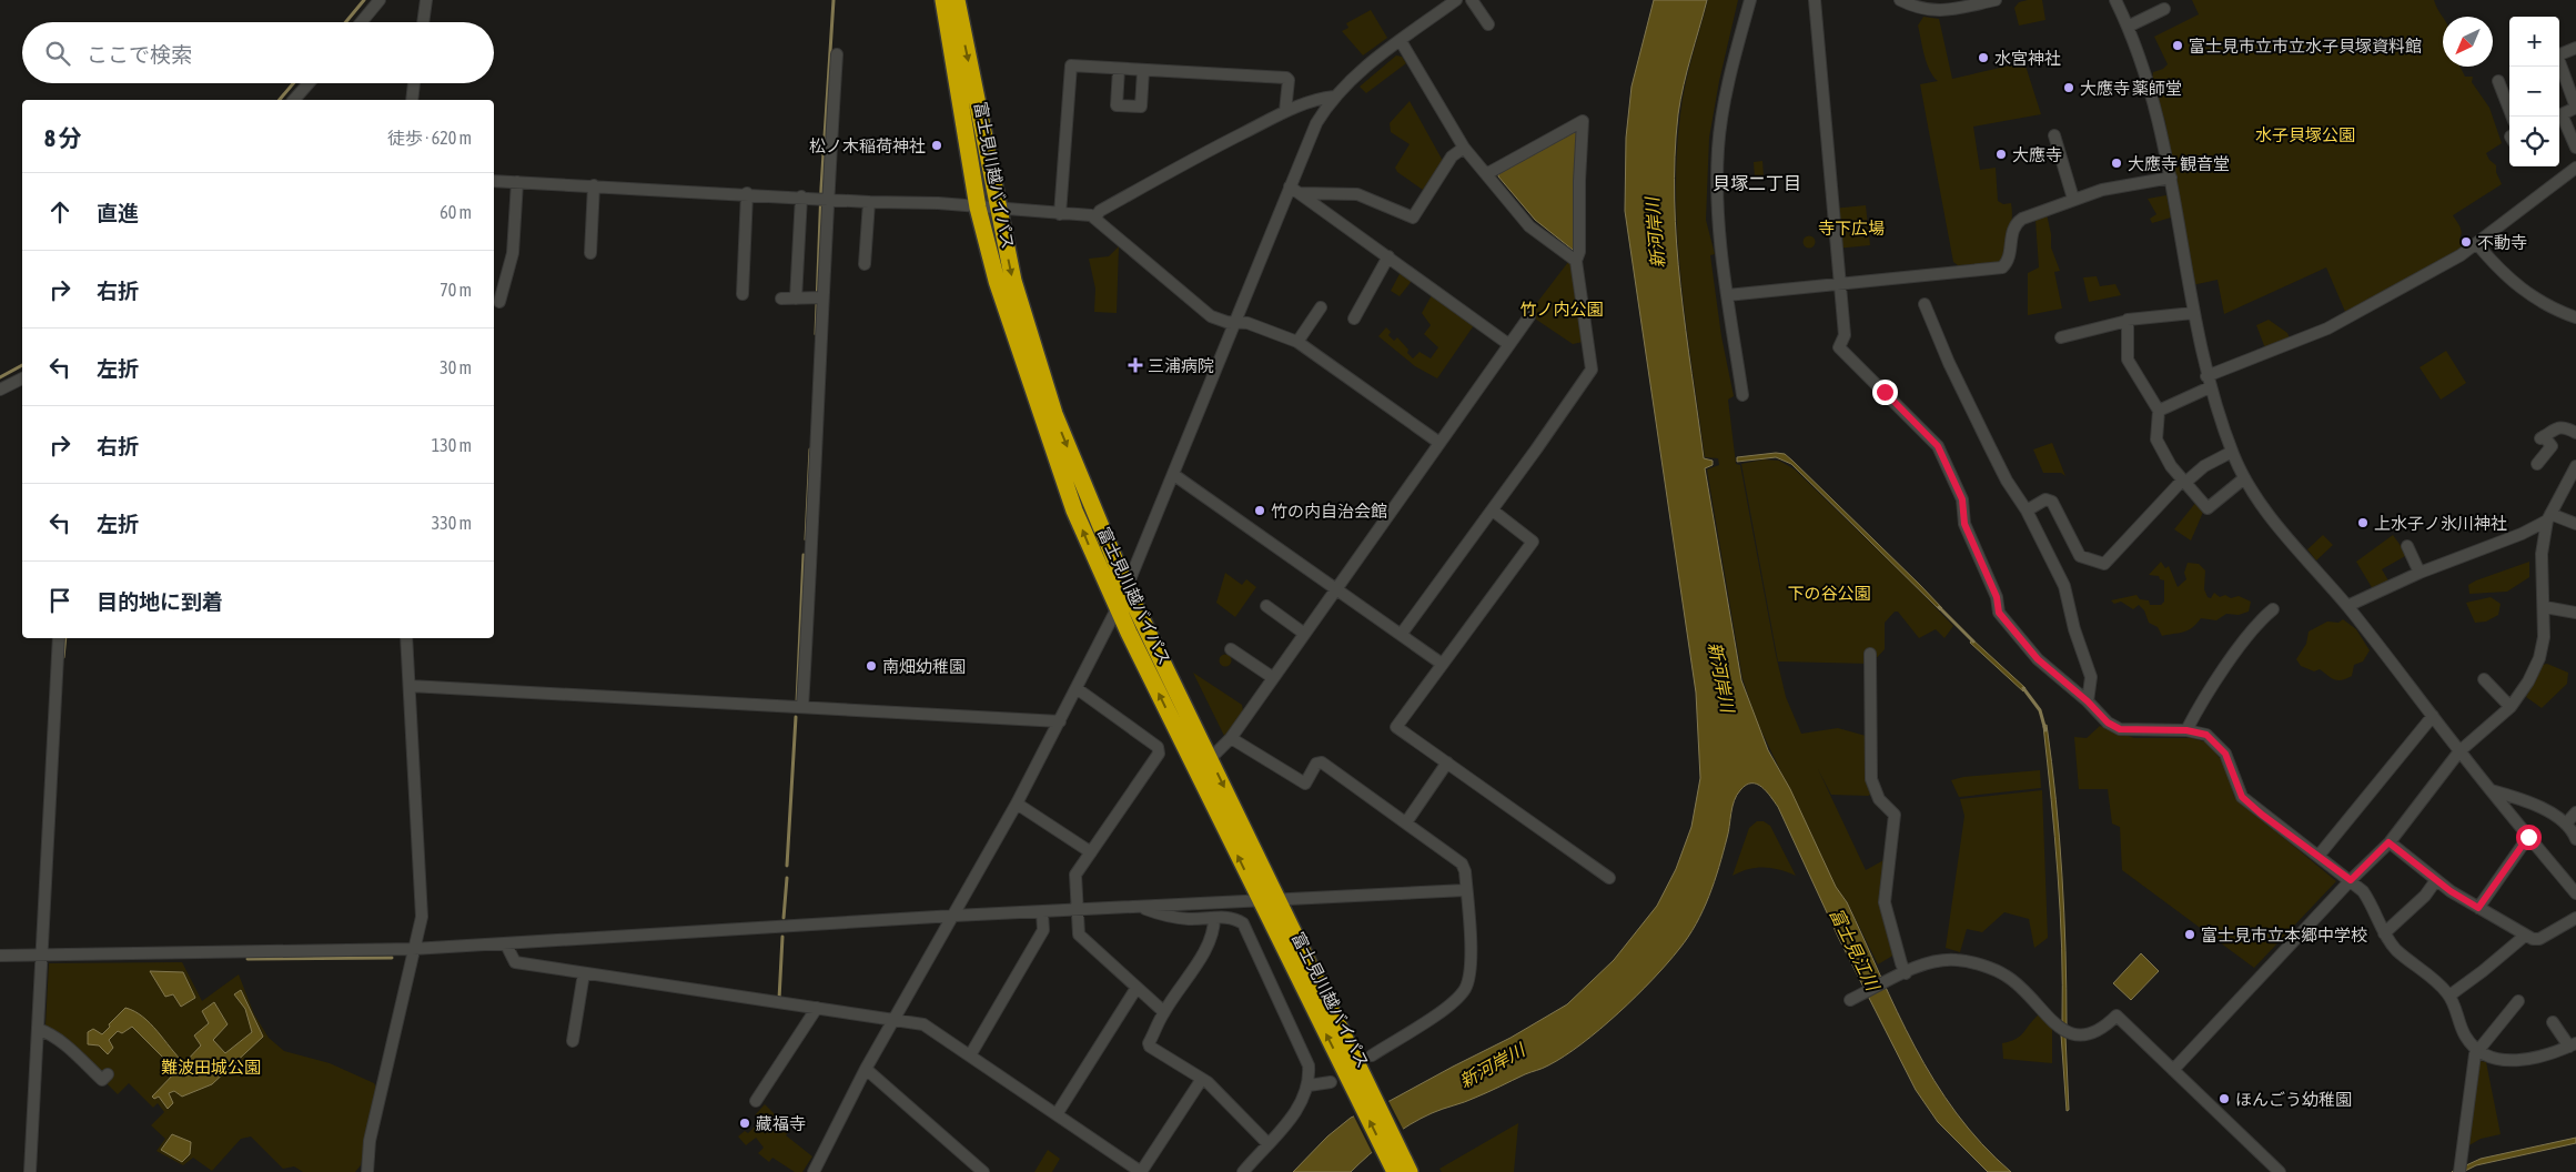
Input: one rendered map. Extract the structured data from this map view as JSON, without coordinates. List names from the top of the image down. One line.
{"streets":{"highway":["富士見川越バイパス"]},"districts":["貝塚二丁目"],"water":["新河岸川","富士見江川"],"parks":["水子貝塚公園","寺下広場","竹ノ内公園","下の谷公園","難波田城公園"],"places":{"other":["富士見市立市立水子貝塚資料館","水宮神社","大應寺 薬師堂","松ノ木稲荷神社","大應寺","大應寺 観音堂","不動寺","竹の内自治会館","上水子ノ氷川神社","南畑幼稚園","富士見市立本郷中学校","ほんごう幼稚園","藏福寺"],"health":["三浦病院"]},"north":"bottom left","page":{"map_buttons":["+","−"],"search":"ここで検索","heading":["8 分","徒歩 · 620 m"],"list":[["直進","60 m"],["右折","70 m"],["左折","30 m"],["右折","130 m"],["左折","330 m"],"目的地に到着"]}}
